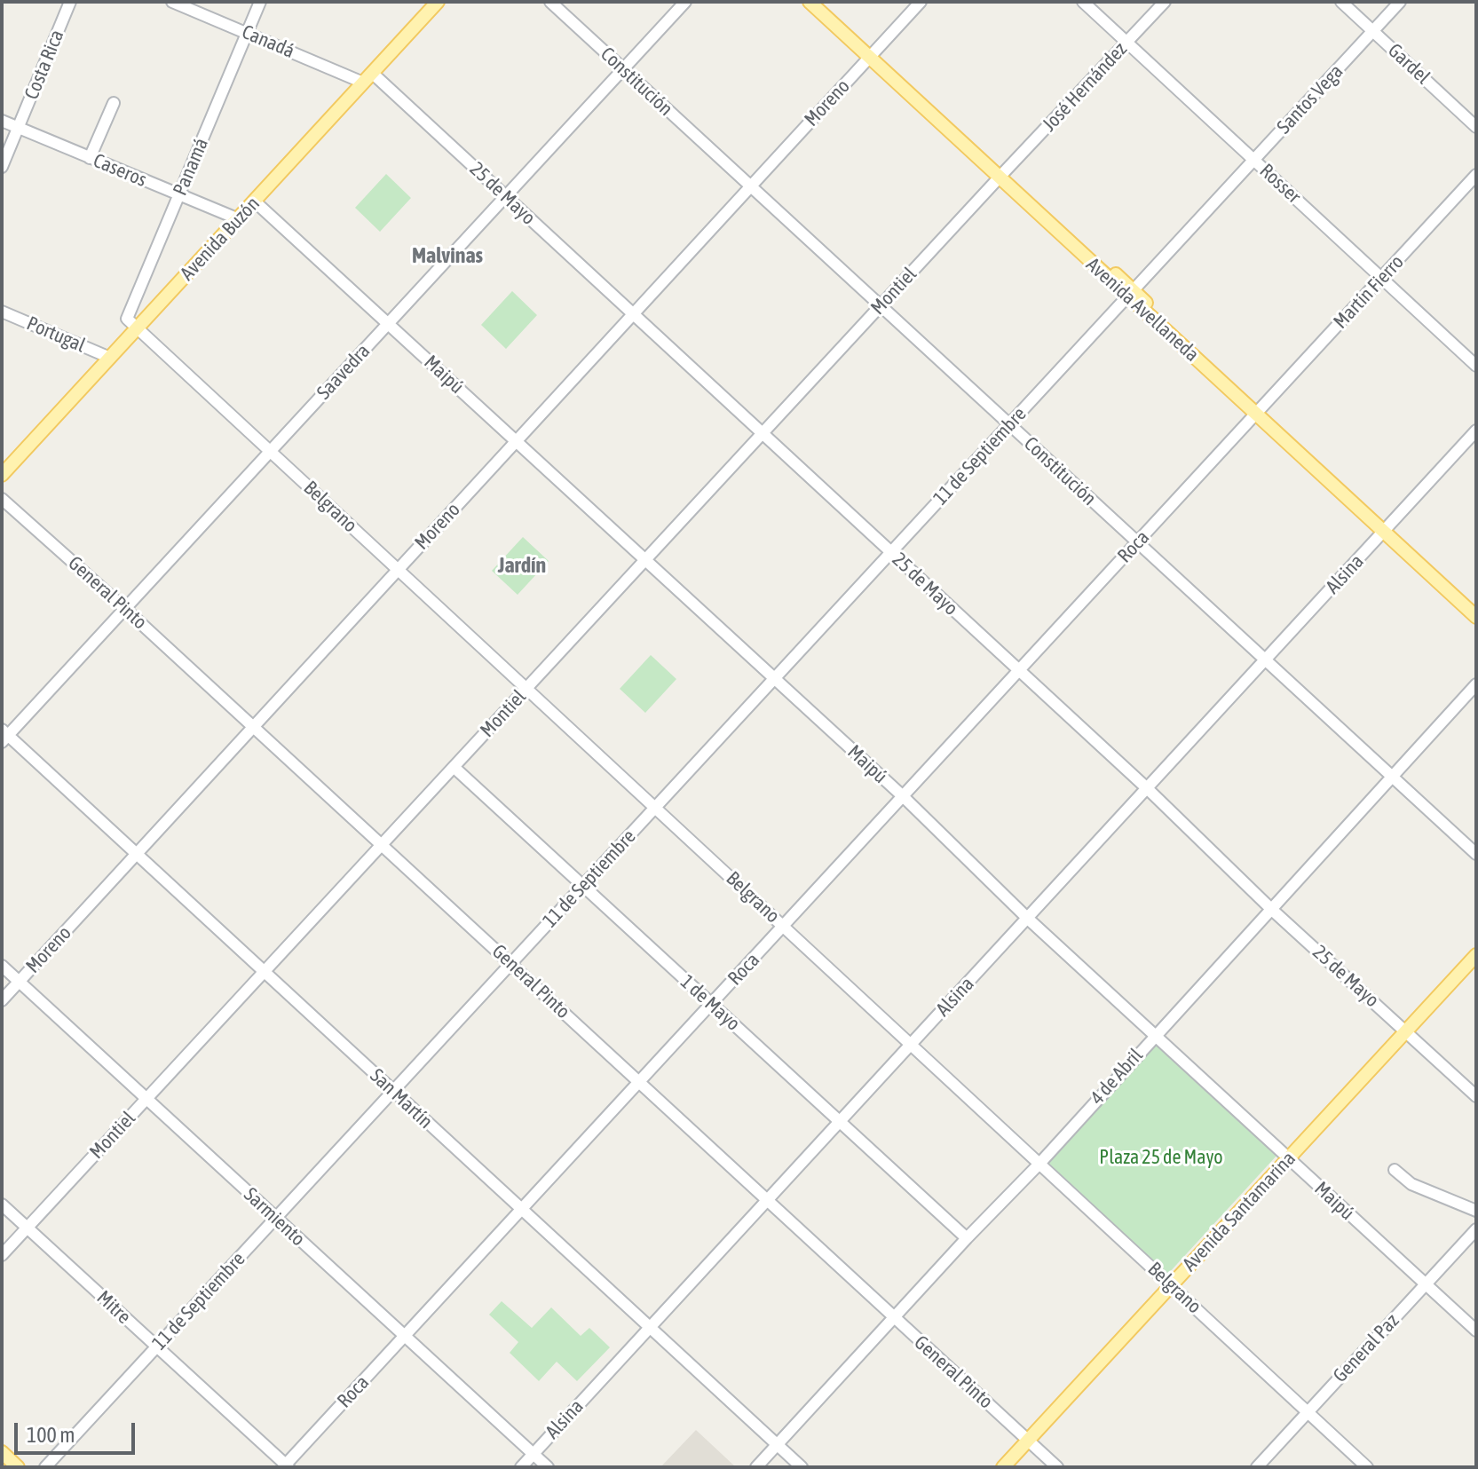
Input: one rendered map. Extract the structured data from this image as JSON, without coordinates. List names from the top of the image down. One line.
{"streets":{"main road":["Avenida Buzón","Avenida Avellaneda","Avenida Santamarina"],"street":["Canadá","Gardel","Costa Rica","Constitución","José Hernández","Santos Vega","Moreno","Panamá","Caseros","Rosser","25 de Mayo","Montiel","Martín Fierro","Portugal","Saavedra","Maipú","11 de Septiembre","Belgrano","Roca","Alsina","General Pinto","1 de Mayo","4 de Abril","San Martín","Sarmiento","Mitre","General Paz"]},"crossings":[["Canadá","Panamá"],["Canadá","25 de Mayo"],["Canadá","Avenida Buzón"],["Gardel","Santos Vega"],["Costa Rica","Caseros"],["Constitución","Moreno"],["Constitución","Montiel"],["Constitución","Saavedra"],["Constitución","11 de Septiembre"],["Constitución","Roca"],["Constitución","Alsina"],["Constitución","4 de Abril"],["José Hernández","Rosser"],["José Hernández","Montiel"],["José Hernández","Avenida Avellaneda"],["Santos Vega","Rosser"],["Santos Vega","Avenida Avellaneda"],["Santos Vega","11 de Septiembre"],["Moreno","25 de Mayo"],["Moreno","Avenida Avellaneda"],["Moreno","Maipú"],["Moreno","Belgrano"],["Moreno","General Pinto"],["Moreno","San Martín"],["Moreno","Sarmiento"],["Panamá","Caseros"],["Panamá","Avenida Buzón"],["Panamá","Belgrano"],["Caseros","Avenida Buzón"],["Rosser","Martín Fierro"],["25 de Mayo","Avenida Buzón"],["25 de Mayo","Montiel"],["25 de Mayo","Saavedra"],["25 de Mayo","11 de Septiembre"],["25 de Mayo","Roca"],["25 de Mayo","Alsina"],["25 de Mayo","4 de Abril"],["25 de Mayo","Avenida Santamarina"],["Avenida Buzón","Portugal"],["Avenida Buzón","Maipú"],["Avenida Buzón","Belgrano"],["Montiel","Avenida Avellaneda"],["Montiel","Maipú"],["Montiel","Belgrano"],["Montiel","General Pinto"],["Montiel","1 de Mayo"],["Montiel","San Martín"],["Montiel","Sarmiento"],["Montiel","Mitre"],["Martín Fierro","Avenida Avellaneda"],["Martín Fierro","Roca"],["Avenida Avellaneda","11 de Septiembre"],["Avenida Avellaneda","Roca"],["Avenida Avellaneda","Alsina"],["Saavedra","Maipú"],["Saavedra","Belgrano"],["Saavedra","General Pinto"],["Saavedra","San Martín"],["Maipú","11 de Septiembre"],["Maipú","Roca"],["Maipú","Alsina"],["Maipú","4 de Abril"],["Maipú","Avenida Santamarina"],["Maipú","General Paz"],["11 de Septiembre","Belgrano"],["11 de Septiembre","General Pinto"],["11 de Septiembre","1 de Mayo"],["11 de Septiembre","San Martín"],["11 de Septiembre","Sarmiento"],["11 de Septiembre","Mitre"],["Belgrano","Roca"],["Belgrano","Alsina"],["Belgrano","4 de Abril"],["Belgrano","Avenida Santamarina"],["Belgrano","General Paz"],["Roca","General Pinto"],["Roca","1 de Mayo"],["Roca","San Martín"],["Roca","Sarmiento"],["Roca","Mitre"],["Alsina","General Pinto"],["Alsina","1 de Mayo"],["Alsina","San Martín"],["Alsina","Sarmiento"],["General Pinto","4 de Abril"],["General Pinto","Avenida Santamarina"],["1 de Mayo","4 de Abril"],["4 de Abril","San Martín"]],"districts":["Malvinas","Jardín"],"parks":["Plaza 25 de Mayo"],"scale_bar":"100 m"}
